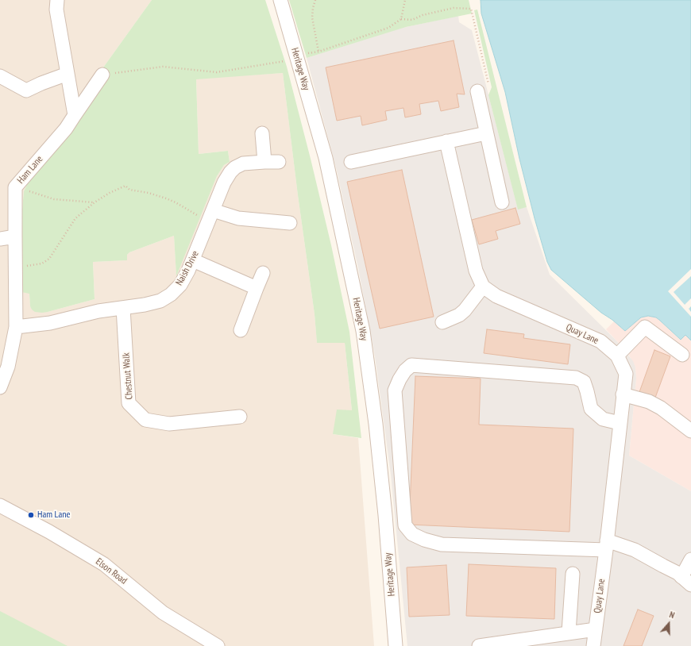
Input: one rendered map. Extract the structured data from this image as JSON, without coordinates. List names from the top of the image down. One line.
{"streets":{"street":["Heritage Way","Ham Lane","Naish Drive","Quay Lane","Chestnut Walk","Elson Road"]},"crossings":[["Ham Lane","Naish Drive"],["Naish Drive","Chestnut Walk"]],"places":["Ham Lane"],"north":"top"}
